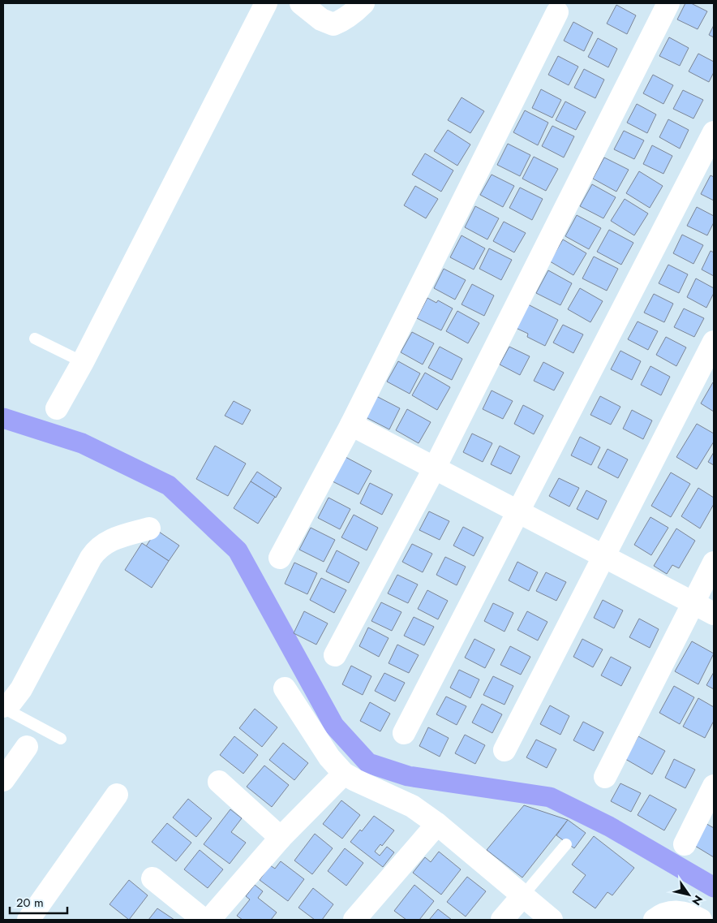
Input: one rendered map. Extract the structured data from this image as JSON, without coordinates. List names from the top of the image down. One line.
{"scale_bar":"20 m","north":"bottom right"}
